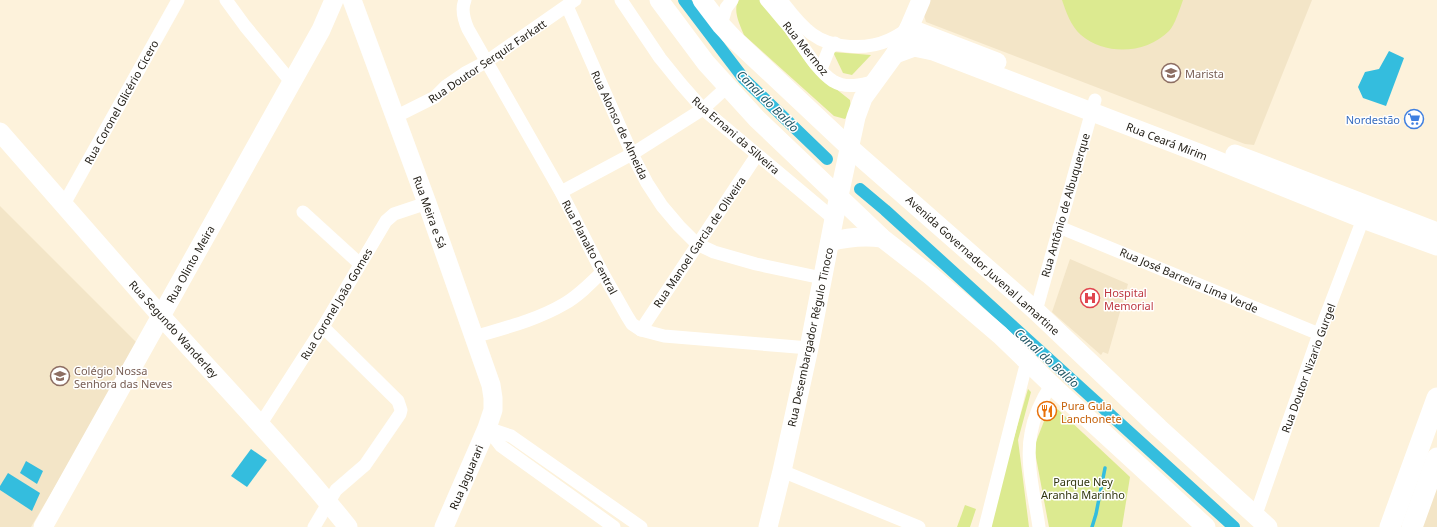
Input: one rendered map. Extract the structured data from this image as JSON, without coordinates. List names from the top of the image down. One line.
{"streets":{"main road":["Rua Ceará Mirim","Rua Meira e Sá","Rua Olinto Meira","Avenida Governador Juvenal Lamartine","Rua Segundo Wanderley","Rua Desembargador Régulo Tinoco","Rua Jaguarari"],"street":["Rua Mermoz","Rua Doutor Serquiz Farkatt","Rua Coronel Glicério Cicero","Rua Alonso de Almeida","Rua Ernani da Silveira","Rua Antônio de Albuquerque","Rua Manoel Garcia de Oliveira","Rua Planalto Central","Rua José Barreira Lima Verde","Rua Coronel João Gomes","Rua Doutor Nizario Gurgel"]},"crossings":[["Rua Mermoz","Rua Ceará Mirim"],["Rua Mermoz","Rua Desembargador Régulo Tinoco"],["Rua Doutor Serquiz Farkatt","Rua Alonso de Almeida"],["Rua Doutor Serquiz Farkatt","Rua Meira e Sá"],["Rua Doutor Serquiz Farkatt","Rua Planalto Central"],["Rua Coronel Glicério Cicero","Rua Segundo Wanderley"],["Rua Alonso de Almeida","Rua Manoel Garcia de Oliveira"],["Rua Alonso de Almeida","Rua Desembargador Régulo Tinoco"],["Rua Ernani da Silveira","Rua Manoel Garcia de Oliveira"],["Rua Ernani da Silveira","Rua Desembargador Régulo Tinoco"],["Rua Ceará Mirim","Rua Antônio de Albuquerque"],["Rua Ceará Mirim","Rua Desembargador Régulo Tinoco"],["Rua Ceará Mirim","Rua Doutor Nizario Gurgel"],["Rua Antônio de Albuquerque","Avenida Governador Juvenal Lamartine"],["Rua Antônio de Albuquerque","Rua José Barreira Lima Verde"],["Rua Meira e Sá","Rua Olinto Meira"],["Rua Meira e Sá","Rua Coronel João Gomes"],["Rua Meira e Sá","Rua Jaguarari"],["Rua Manoel Garcia de Oliveira","Rua Planalto Central"],["Rua Olinto Meira","Rua Segundo Wanderley"],["Avenida Governador Juvenal Lamartine","Rua Desembargador Régulo Tinoco"],["Avenida Governador Juvenal Lamartine","Rua Doutor Nizario Gurgel"],["Rua José Barreira Lima Verde","Rua Doutor Nizario Gurgel"],["Rua Coronel João Gomes","Rua Segundo Wanderley"]],"water":["Canal do Baldo"],"parks":["Parque Ney Aranha Marinho"],"places":{"school or university":["Marista","Colégio Nossa Senhora das Neves"],"supermarket":["Nordestão"],"hospital":["Hospital Memorial"],"restaurant":["Pura Gula Lanchonete"]}}
